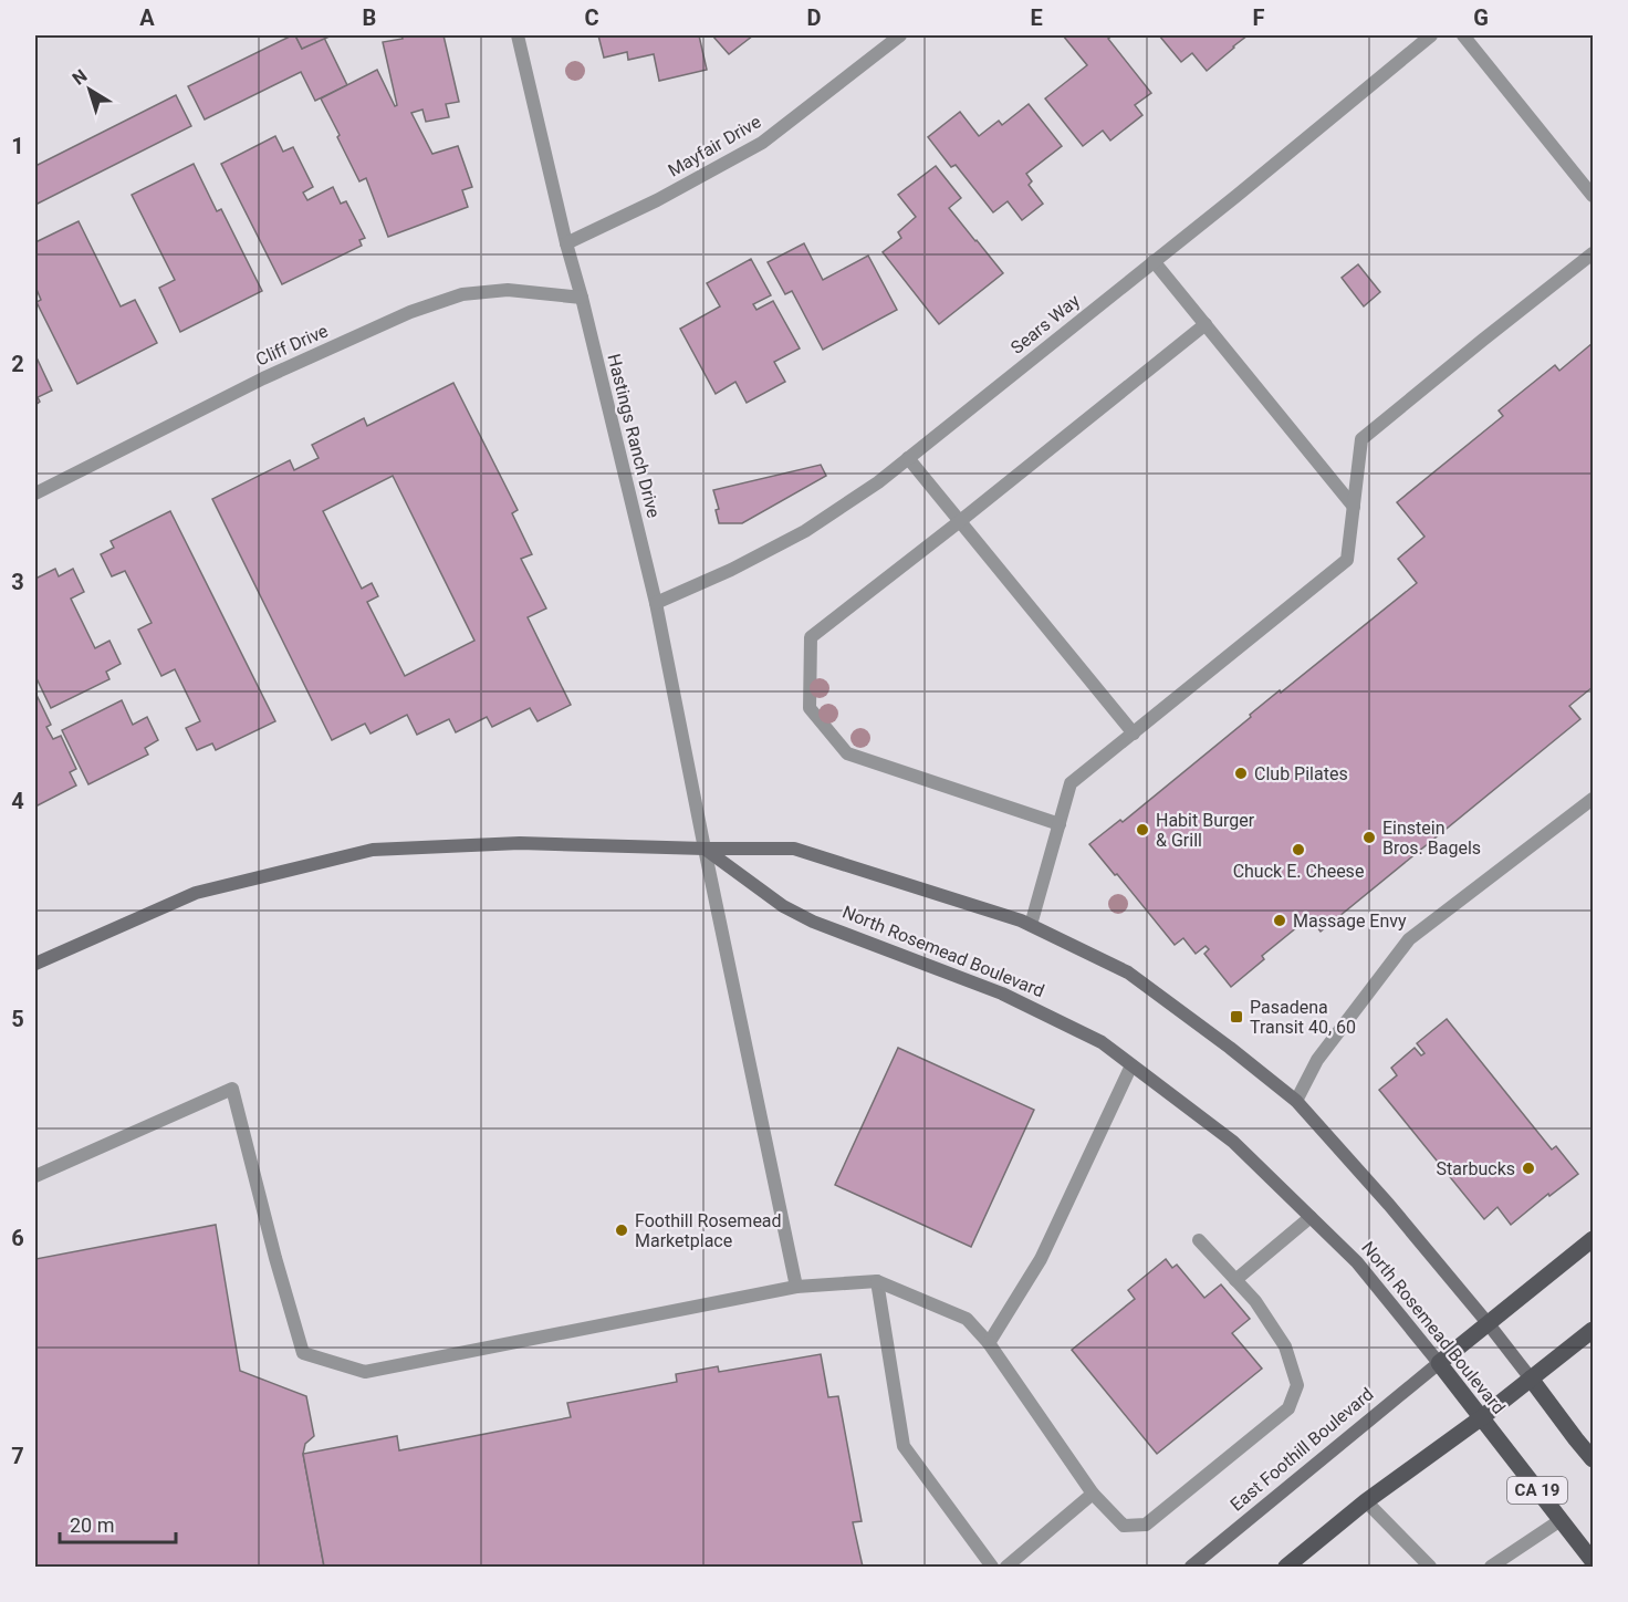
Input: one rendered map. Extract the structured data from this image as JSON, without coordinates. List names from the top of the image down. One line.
{"streets":{"main road":["North Rosemead Boulevard","East Foothill Boulevard","CA 19"],"street":["Mayfair Drive","Sears Way","Cliff Drive","Hastings Ranch Drive"]},"crossings":[["Mayfair Drive","Hastings Ranch Drive"],["Sears Way","Hastings Ranch Drive"],["Cliff Drive","Hastings Ranch Drive"],["Hastings Ranch Drive","North Rosemead Boulevard"],["North Rosemead Boulevard","East Foothill Boulevard"]],"places":{"other":["Club Pilates","Habit Burger & Grill","Einstein Bros. Bagels","Chuck E. Cheese","Massage Envy","Starbucks","Foothill Rosemead Marketplace"],"transit":["Pasadena Transit 40, 60"]},"scale_bar":"20 m","north":"top left","grid":{"columns":["A","B","C","D","E","F","G"],"rows":["1","2","3","4","5","6","7"]}}
